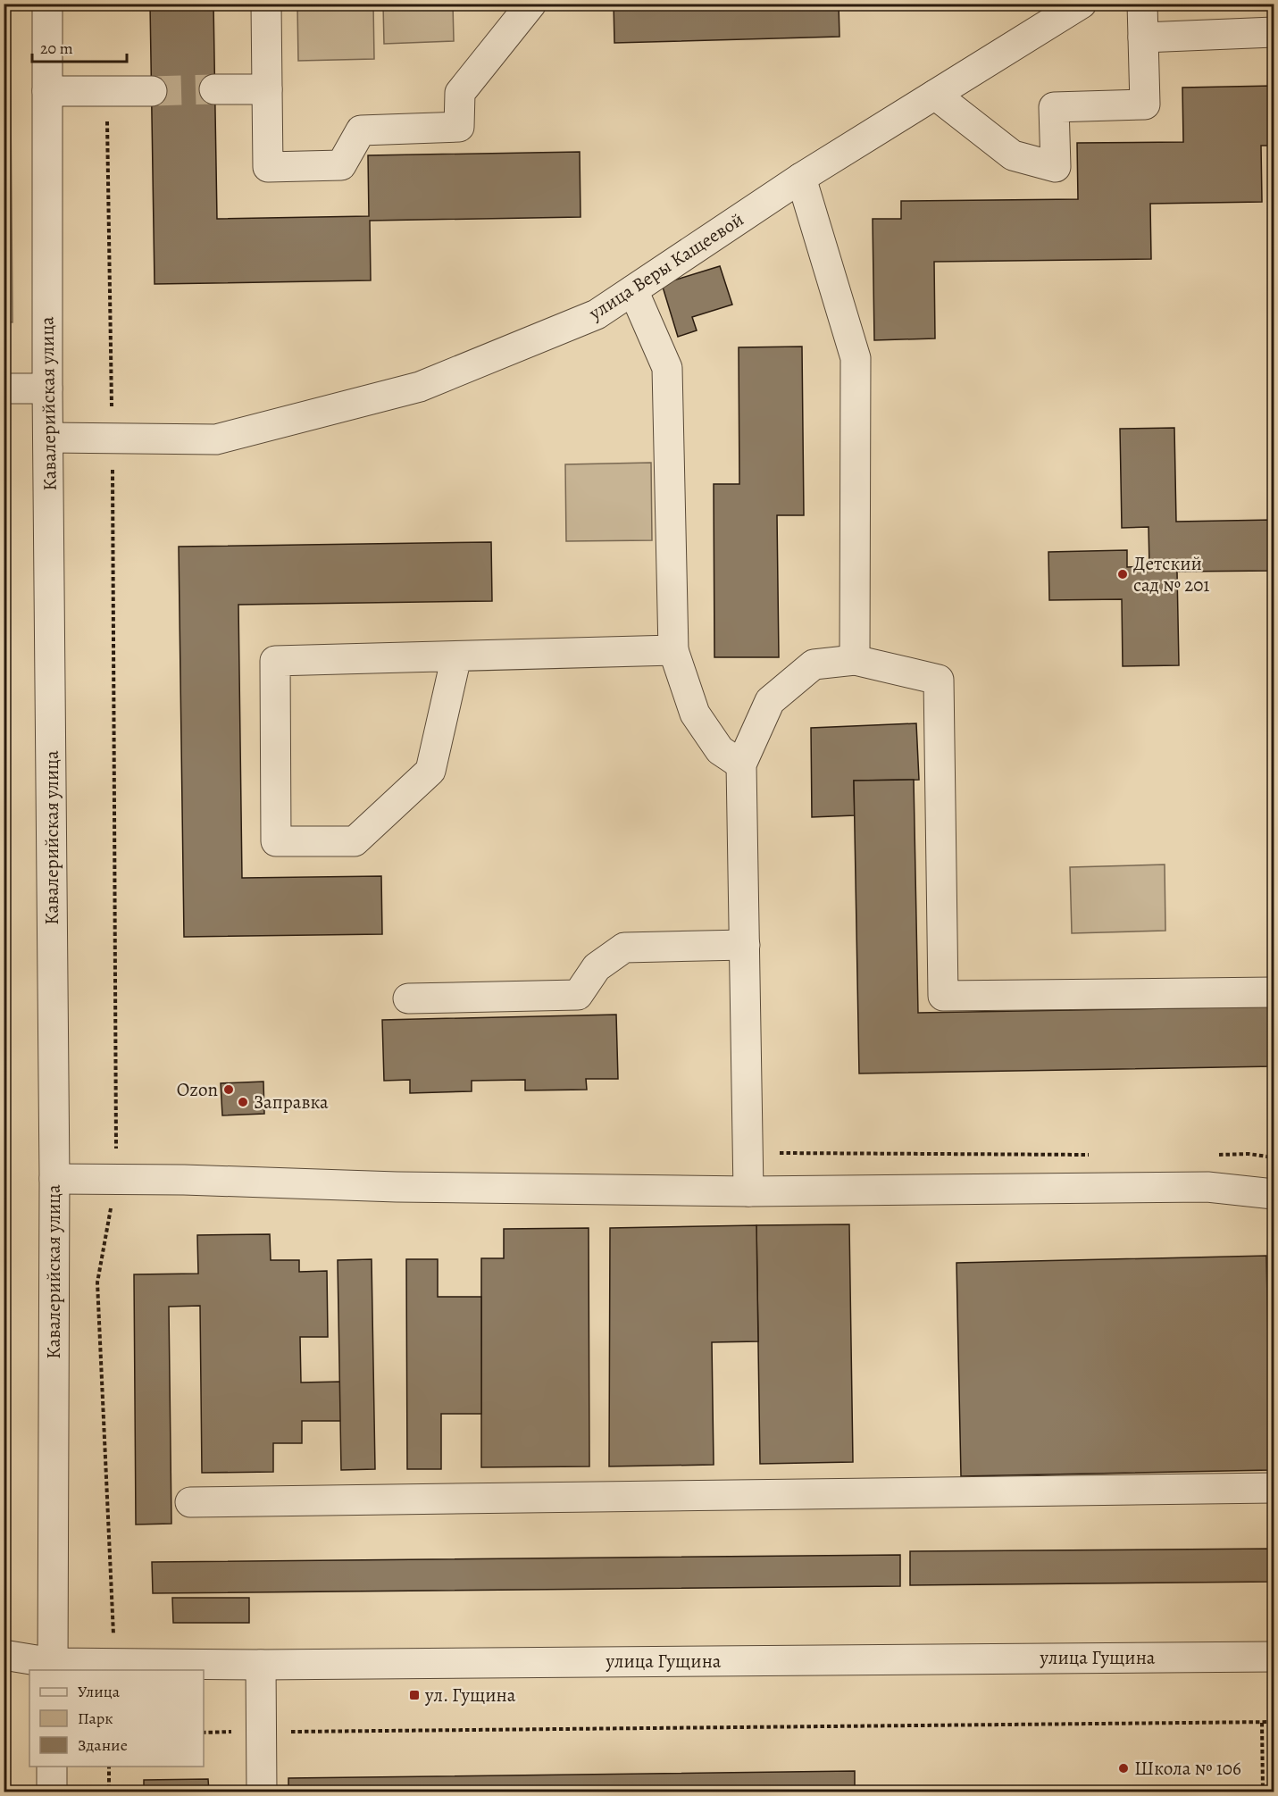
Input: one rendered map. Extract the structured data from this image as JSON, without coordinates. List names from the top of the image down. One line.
{"streets":{"street":["улица Веры Кащеевой","Кавалерийская улица","улица Гущина"]},"crossings":[["улица Веры Кащеевой","Кавалерийская улица"],["Кавалерийская улица","улица Гущина"]],"places":{"other":["Детский сад № 201","Ozon","Заправка","Школа № 106"],"transit":["ул. Гущина"]},"legend":["Улица","Парк","Здание"],"scale_bar":"20 m"}
